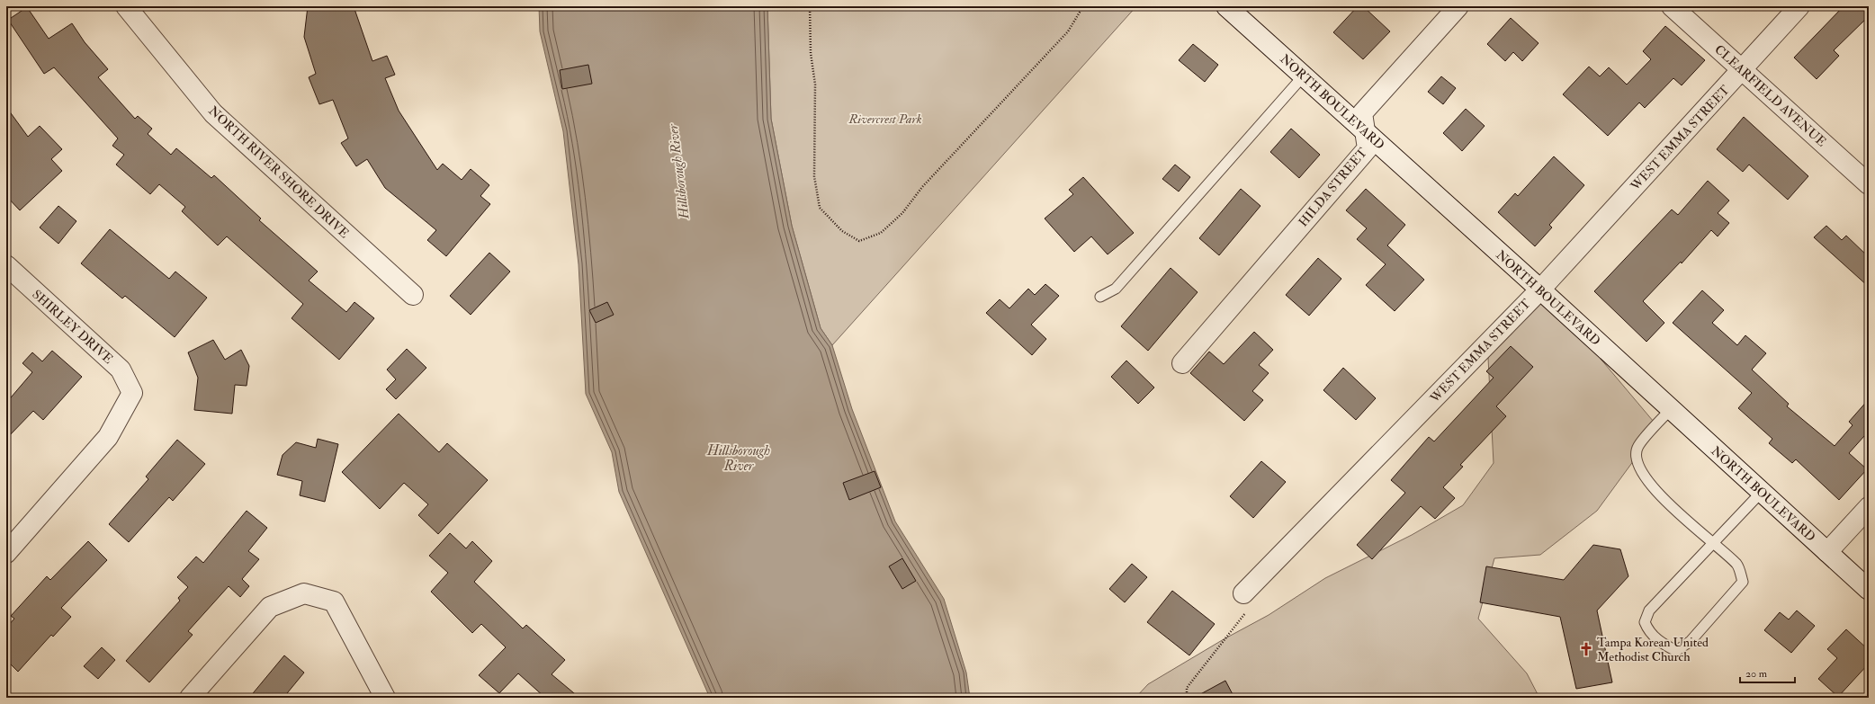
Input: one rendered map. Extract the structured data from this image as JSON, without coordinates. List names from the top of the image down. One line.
{"streets":{"street":["CLEARFIELD AVENUE","NORTH BOULEVARD","WEST EMMA STREET","NORTH RIVER SHORE DRIVE","HILDA STREET","SHIRLEY DRIVE"]},"crossings":[["CLEARFIELD AVENUE","WEST EMMA STREET"],["NORTH BOULEVARD","WEST EMMA STREET"],["NORTH BOULEVARD","HILDA STREET"]],"water":["Hillsborough River"],"parks":["Rivercrest Park"],"places":{"church":["Tampa Korean United Methodist Church"]},"scale_bar":"20 m"}
